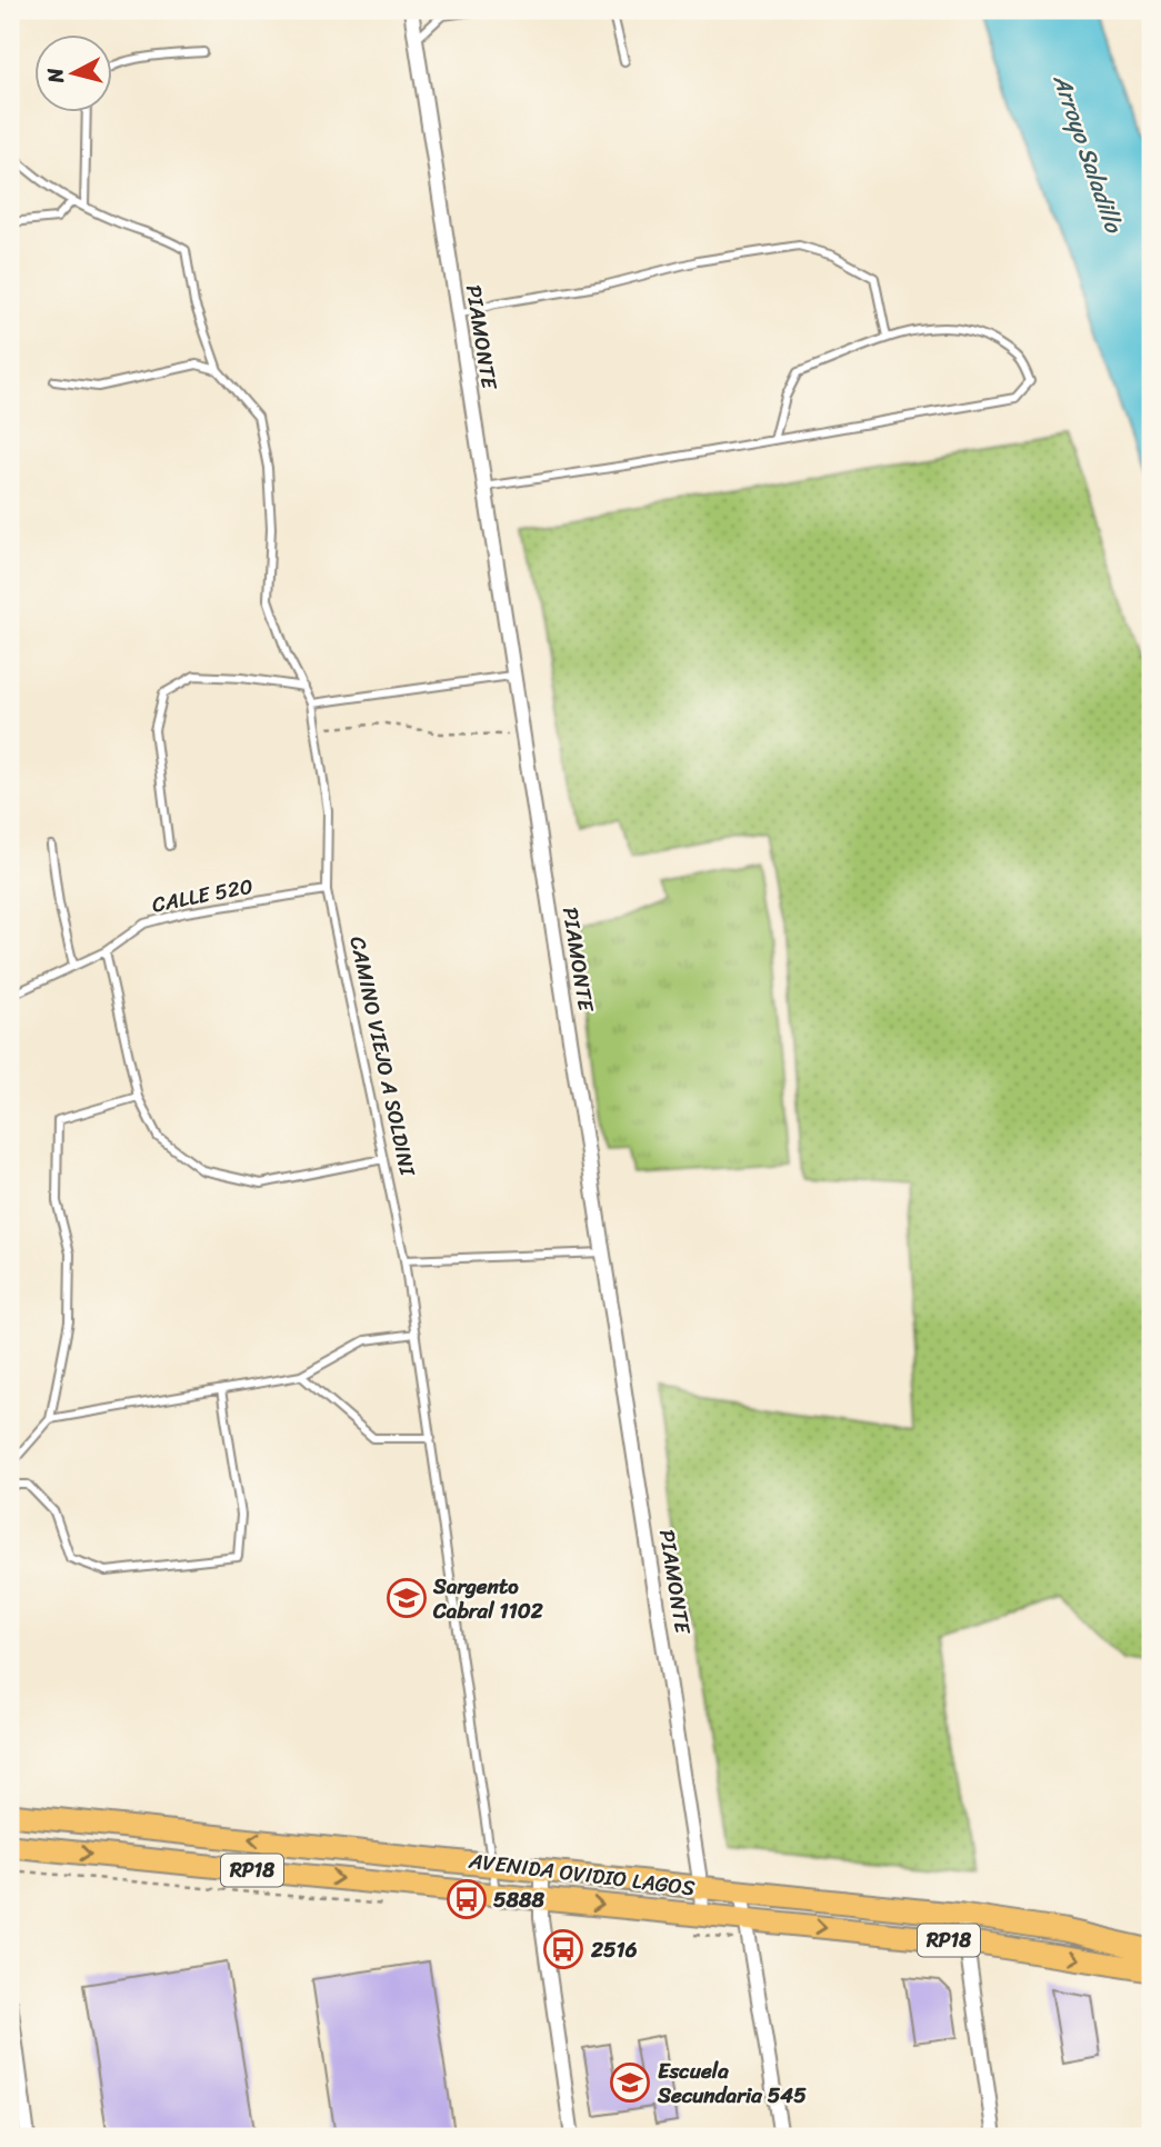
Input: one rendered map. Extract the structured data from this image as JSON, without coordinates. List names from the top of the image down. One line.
{"streets":{"main road":["RP18","AVENIDA OVIDIO LAGOS"],"street":["PIAMONTE"],"lane":["CALLE 520","CAMINO VIEJO A SOLDINI"]},"crossings":[["PIAMONTE","AVENIDA OVIDIO LAGOS"],["CALLE 520","CAMINO VIEJO A SOLDINI"],["CAMINO VIEJO A SOLDINI","AVENIDA OVIDIO LAGOS"]],"water":["Arroyo Saladillo"],"places":{"school or university":["Sargento Cabral 1102","Escuela Secundaria 545"],"bus stop":["5888","2516"]},"north":"left"}
